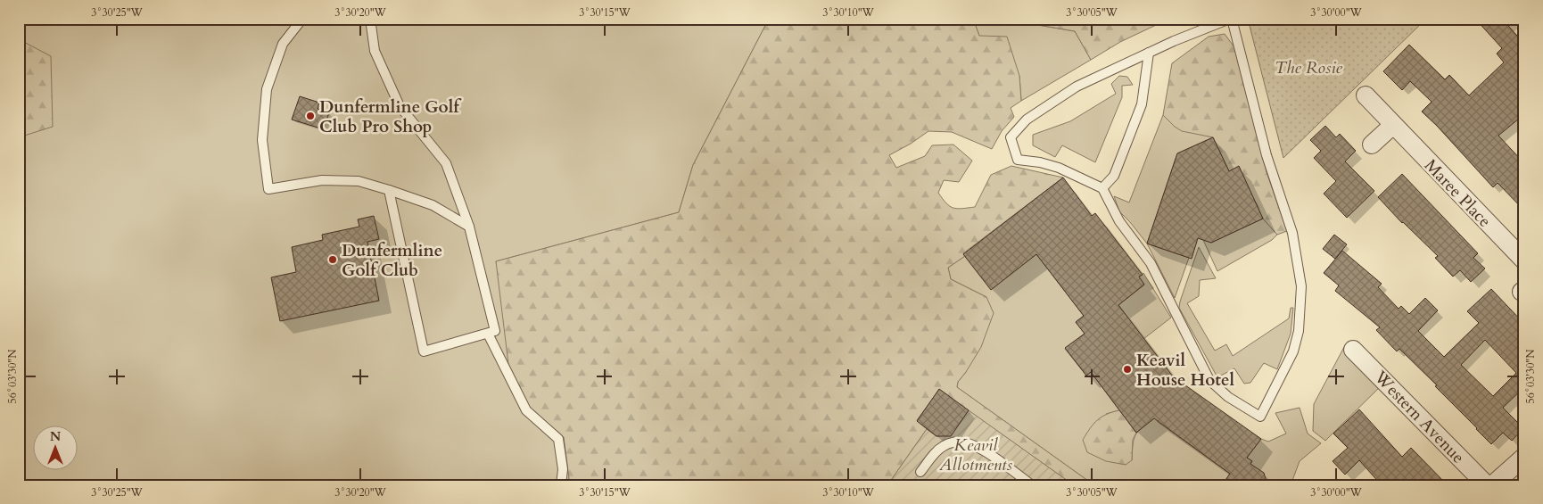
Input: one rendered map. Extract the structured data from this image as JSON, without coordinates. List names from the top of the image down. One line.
{"streets":{"street":["Maree Place","Western Avenue"]},"parks":["The Rosie","Keavil Allotments"],"places":["Dunfermline Golf Club Pro Shop","Dunfermline Golf Club","Keavil House Hotel"],"north":"top","coordinates":["3°30'25\"W","3°30'20\"W","3°30'15\"W","3°30'10\"W","3°30'05\"W","3°30'00\"W","56°03'30\"N"]}
